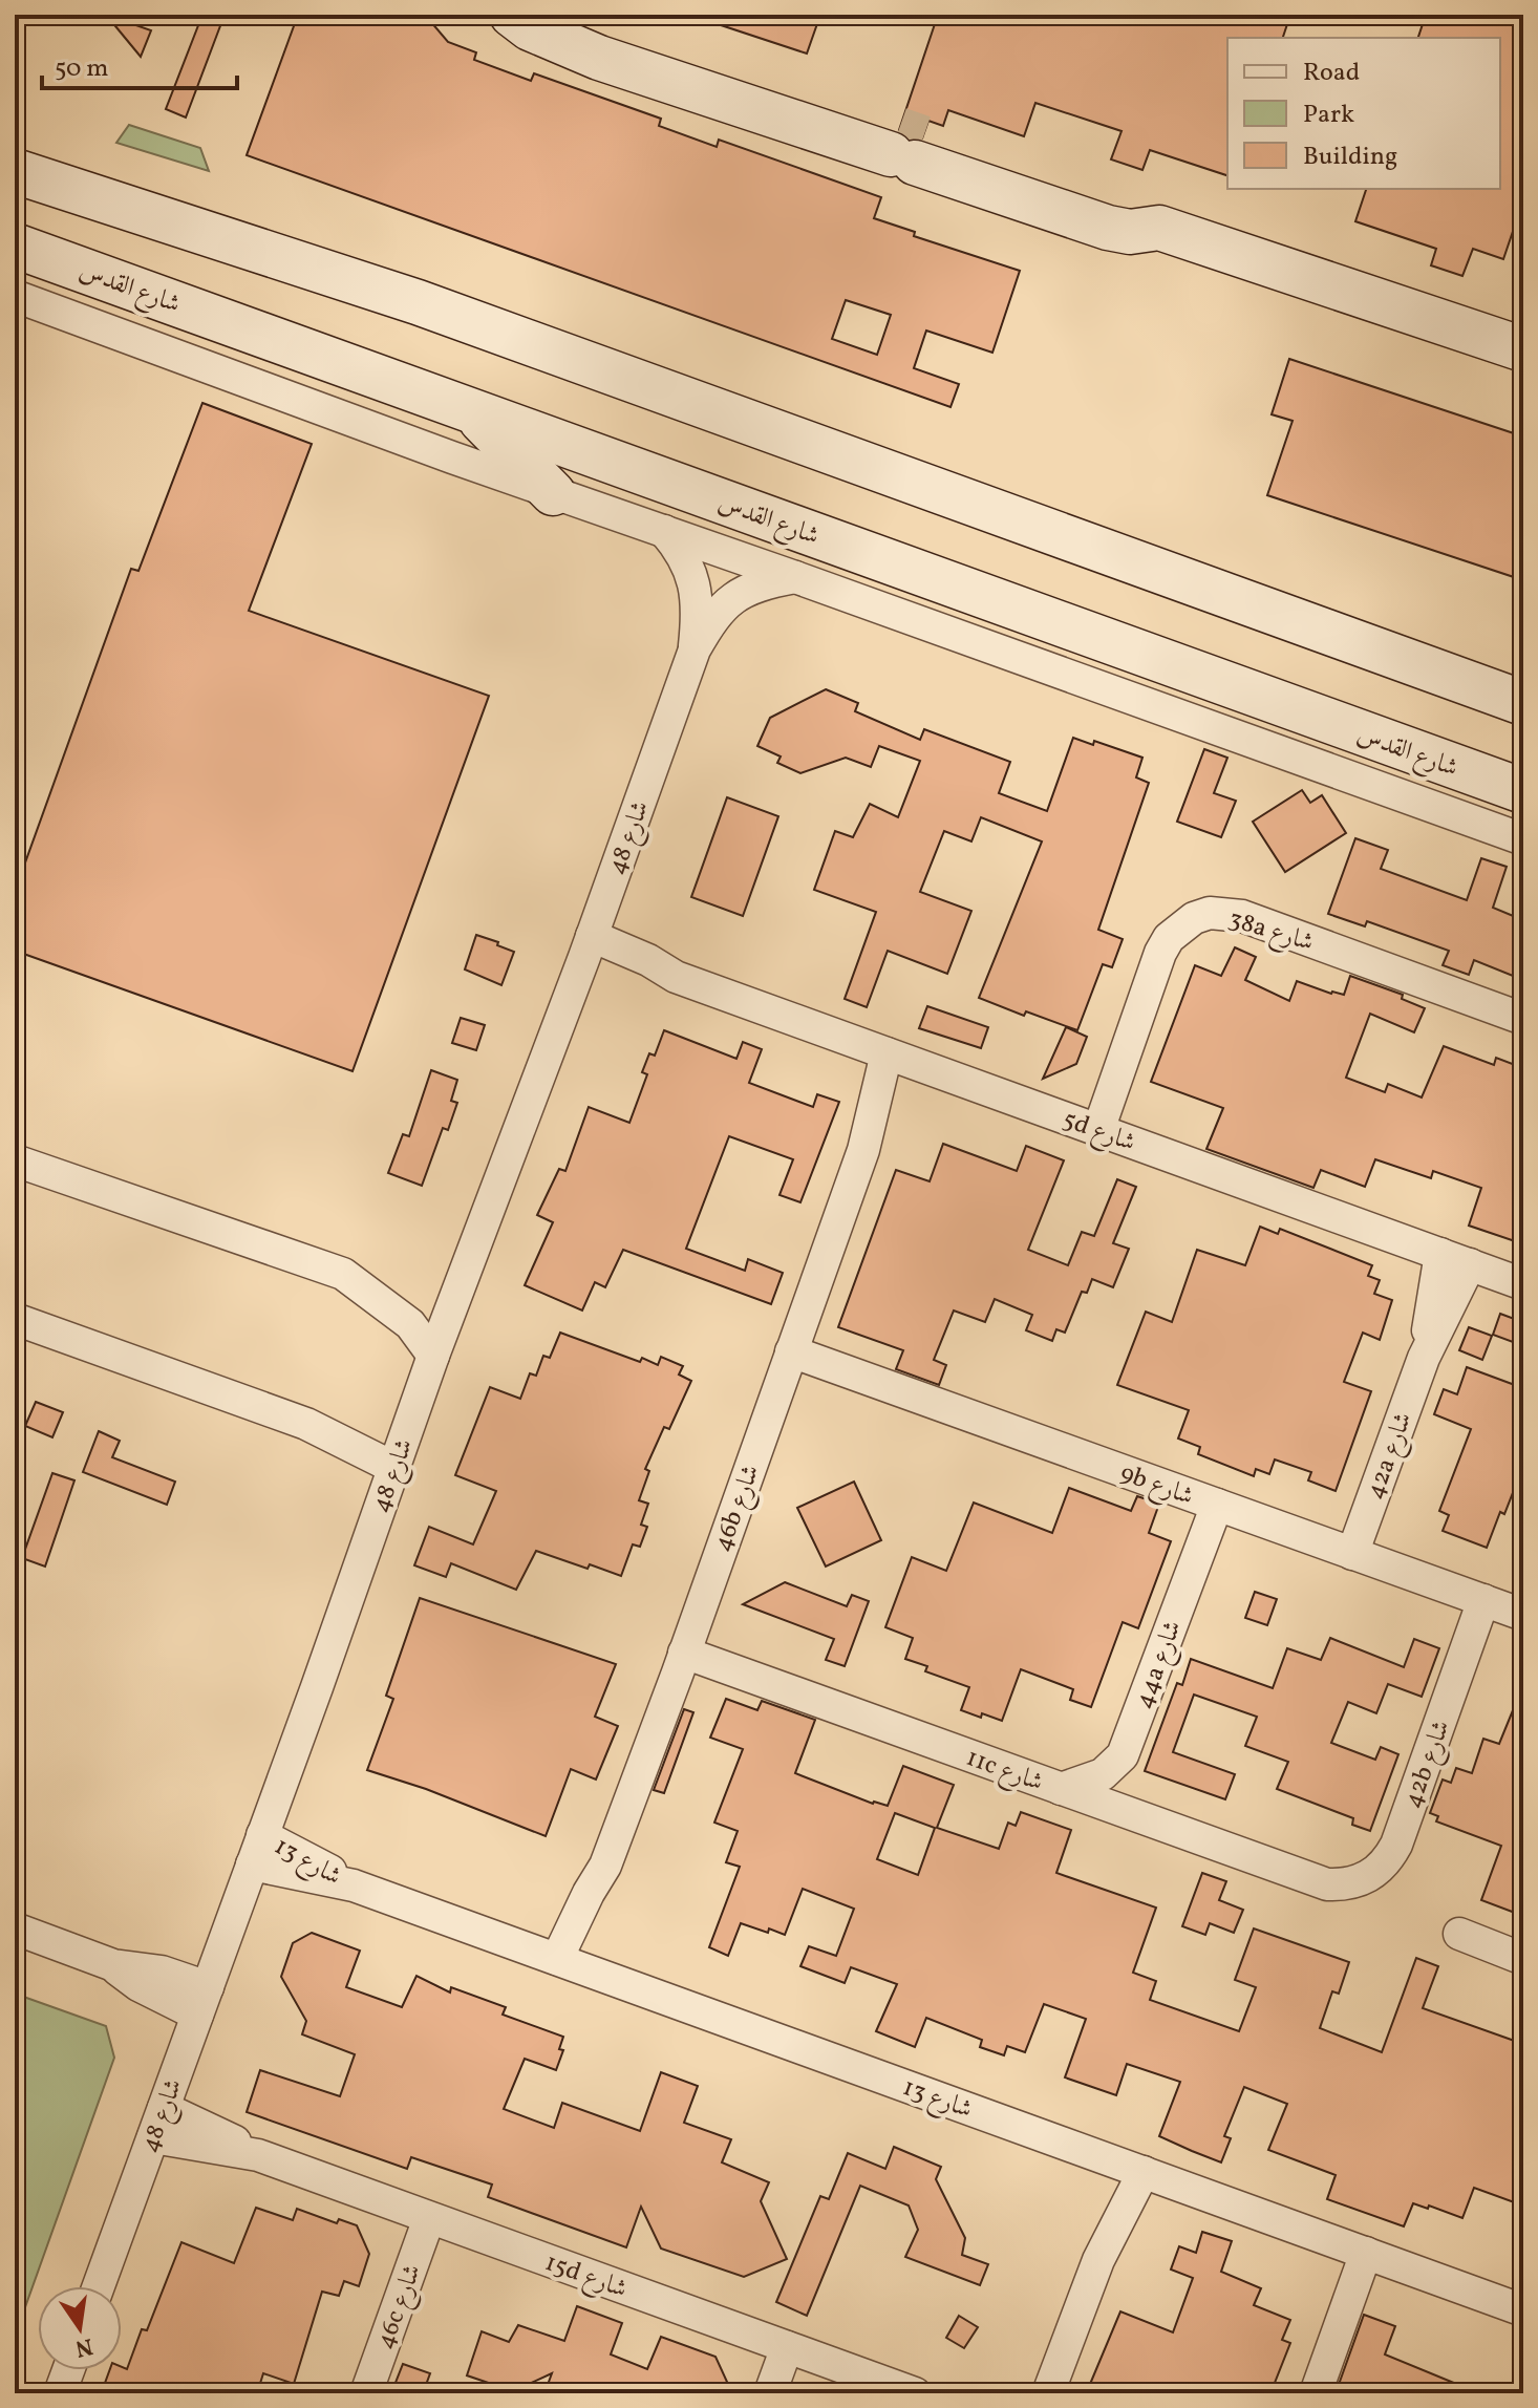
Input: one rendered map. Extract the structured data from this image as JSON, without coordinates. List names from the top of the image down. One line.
{"streets":{"main road":["شارع القدس"],"street":["شارع 48","38a شارع","5d شارع","42a شارع","9b شارع","46b شارع","44a شارع","42b شارع","11c شارع","شارع 13","15d شارع","46c شارع"]},"crossings":[["شارع 48","5d شارع"],["شارع 48","شارع 13"],["شارع 48","15d شارع"],["38a شارع","5d شارع"],["5d شارع","42a شارع"],["5d شارع","46b شارع"],["42a شارع","9b شارع"],["9b شارع","46b شارع"],["9b شارع","44a شارع"],["9b شارع","42b شارع"],["46b شارع","11c شارع"],["46b شارع","شارع 13"],["44a شارع","11c شارع"],["42b شارع","11c شارع"],["15d شارع","46c شارع"]],"legend":["Road","Park","Building"],"scale_bar":"50 m","north":"bottom"}
